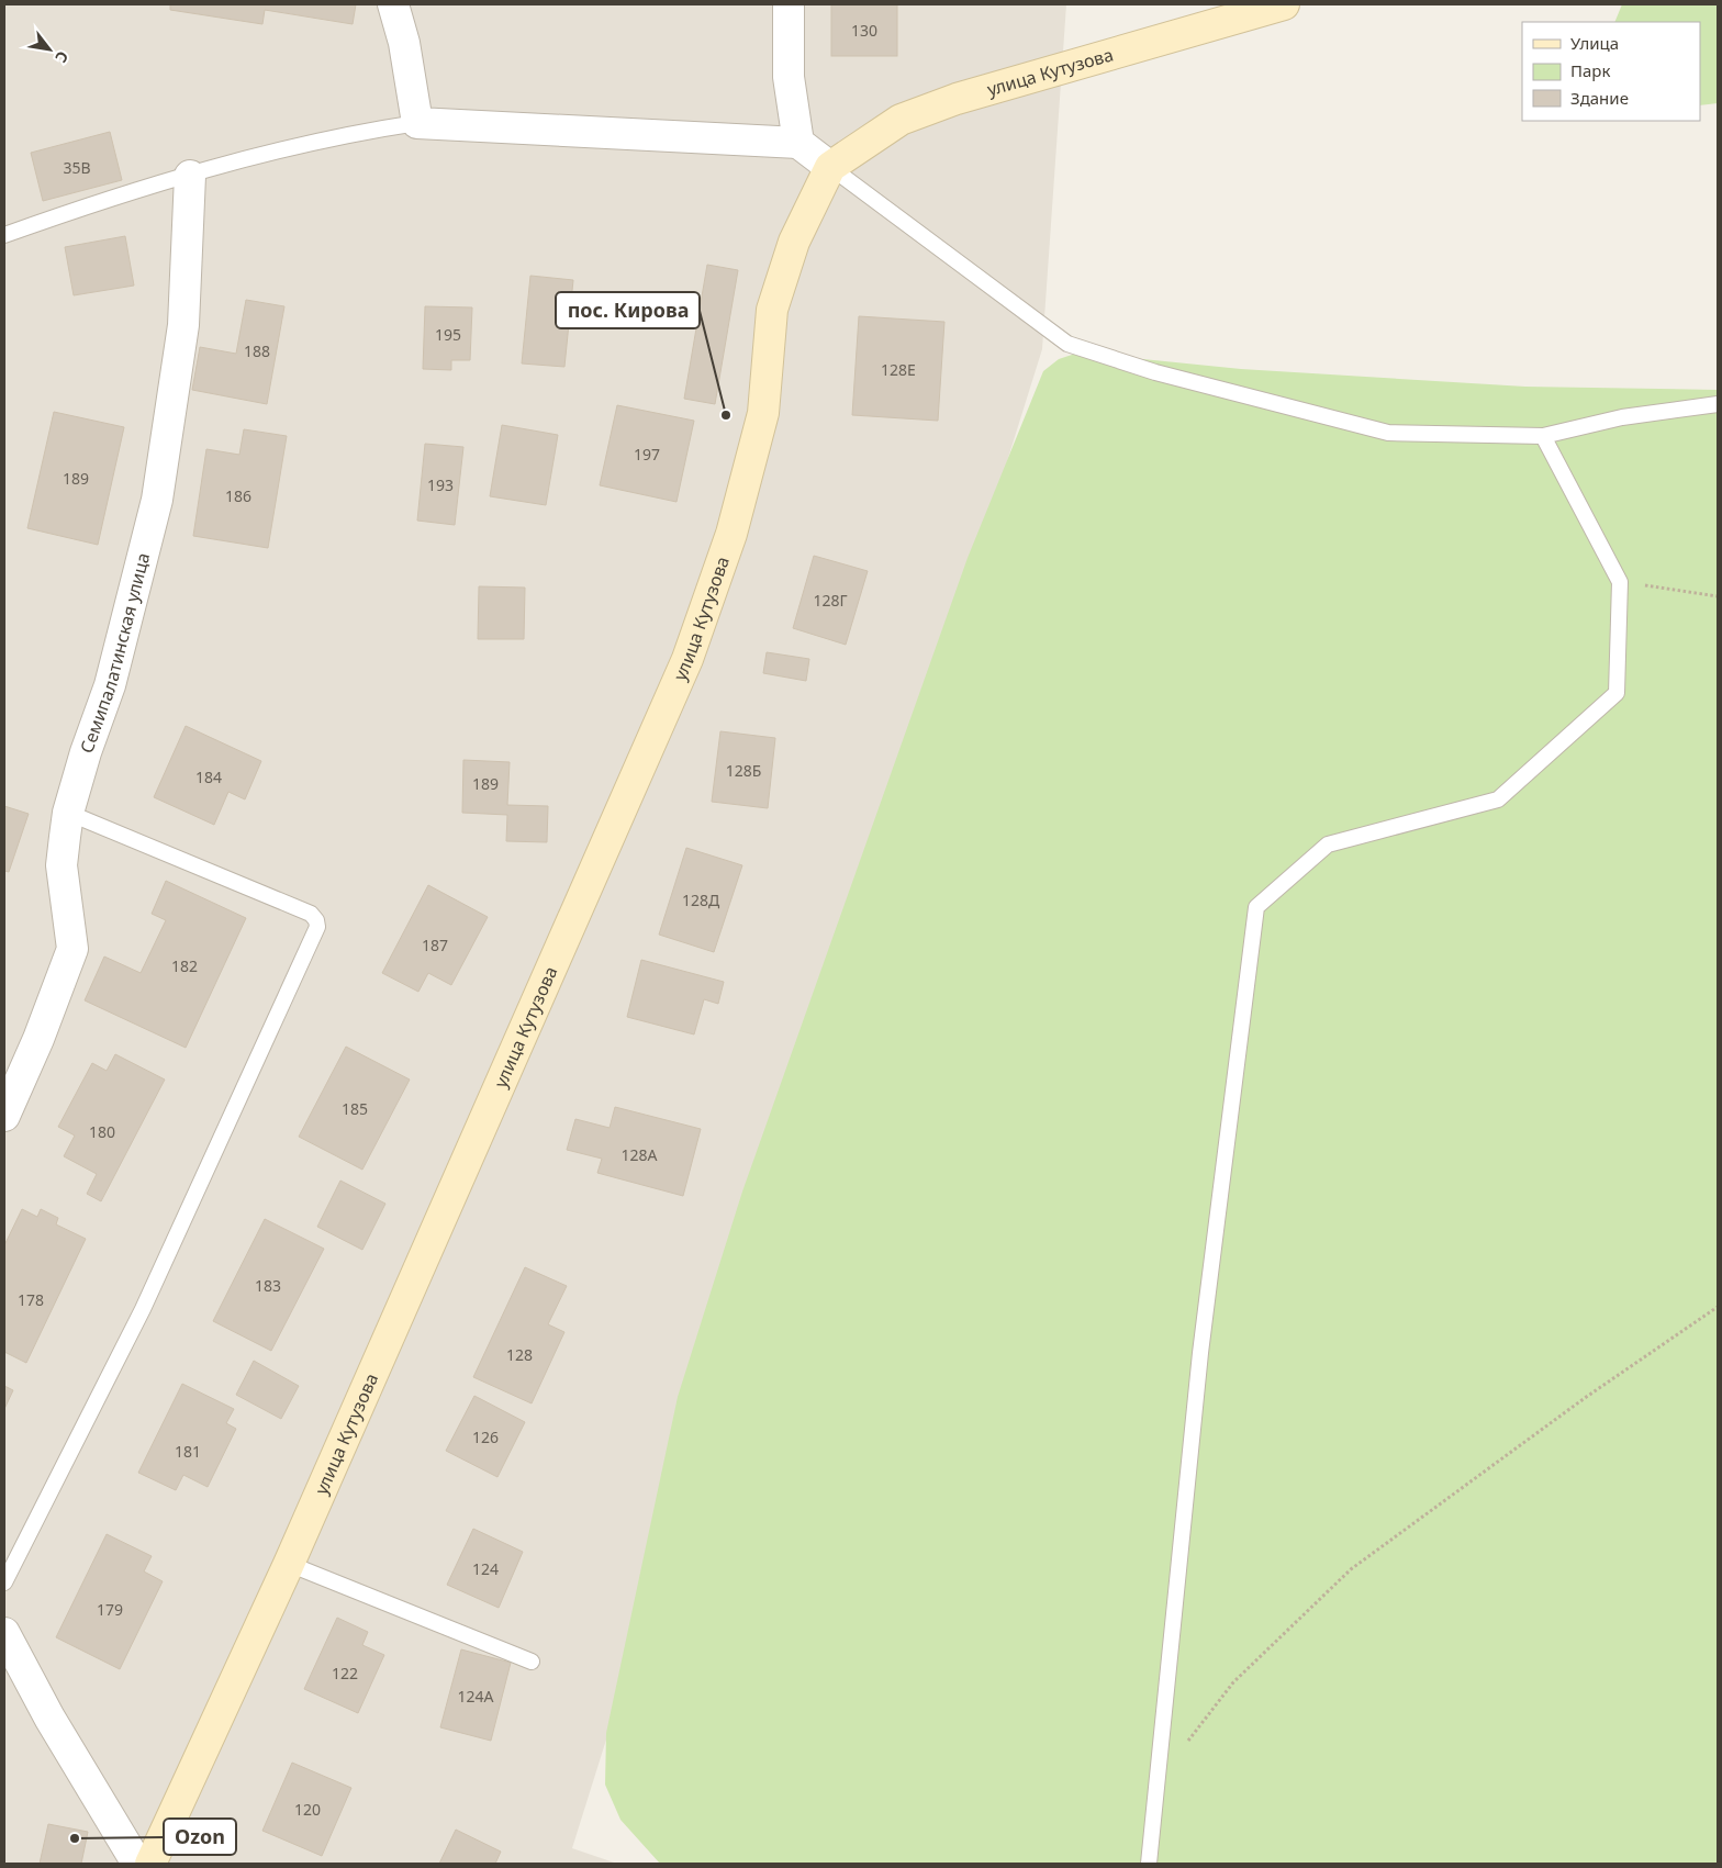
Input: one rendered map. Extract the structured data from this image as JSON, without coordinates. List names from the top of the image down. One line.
{"streets":{"main road":["улица Кутузова"],"street":["Семипалатинская улица"]},"places":["пос. Кирова","Ozon"],"house_numbers":["130","35В","195","188","128Е","197","189","193","186","128Г","128Б","184","189","128Д","187","182","185","180","128А","183","178","128","126","181","124","179","122","124А","120"],"legend":["Улица","Парк","Здание"],"north":"bottom right"}
